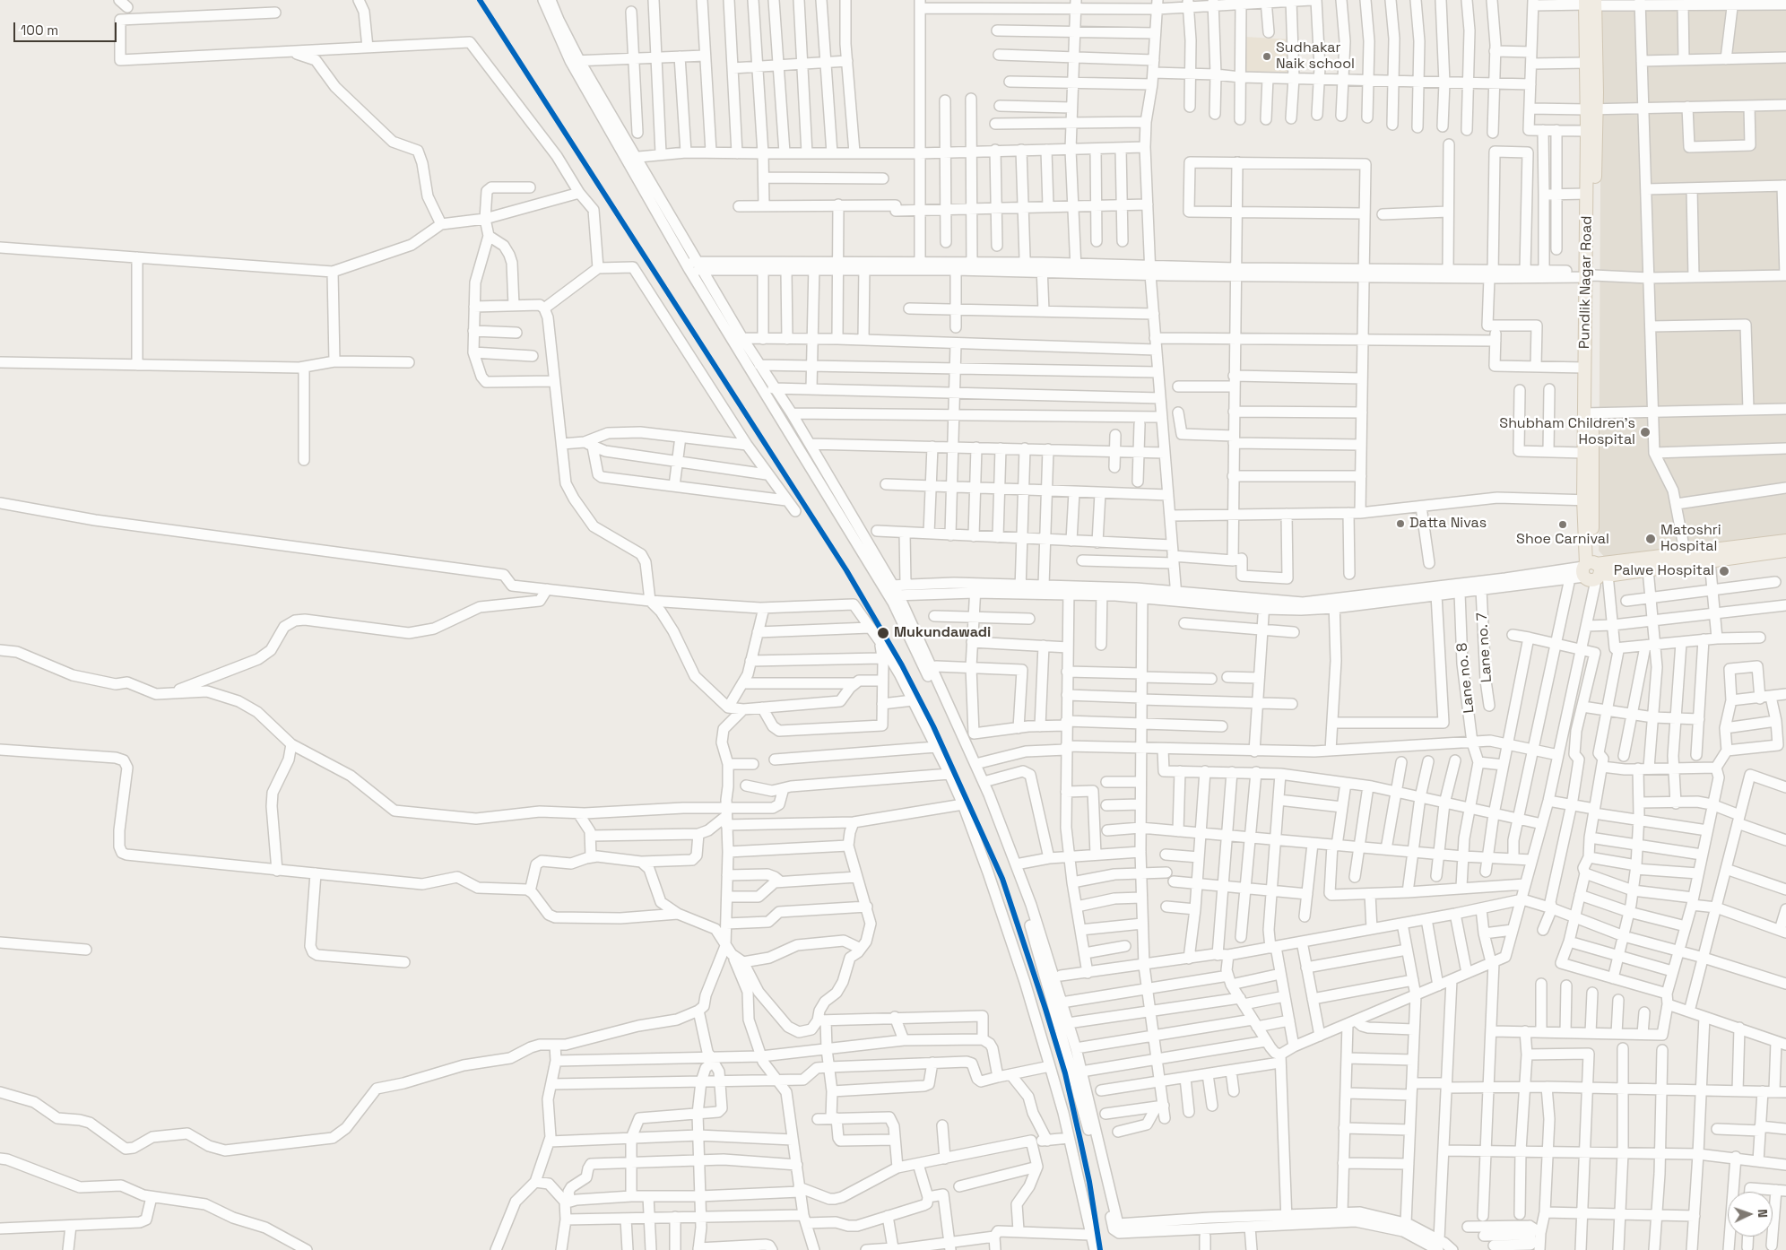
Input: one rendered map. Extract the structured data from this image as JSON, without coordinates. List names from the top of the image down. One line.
{"streets":{"main road":["Pundlik Nagar Road"],"street":["Lane no. 7","Lane no. 8"]},"places":["Sudhakar Naik school","Shubham Children's Hospital","Datta Nivas","Shoe Carnival","Matoshri Hospital","Palwe Hospital","Mukundawadi"],"scale_bar":"100 m","north":"right"}
